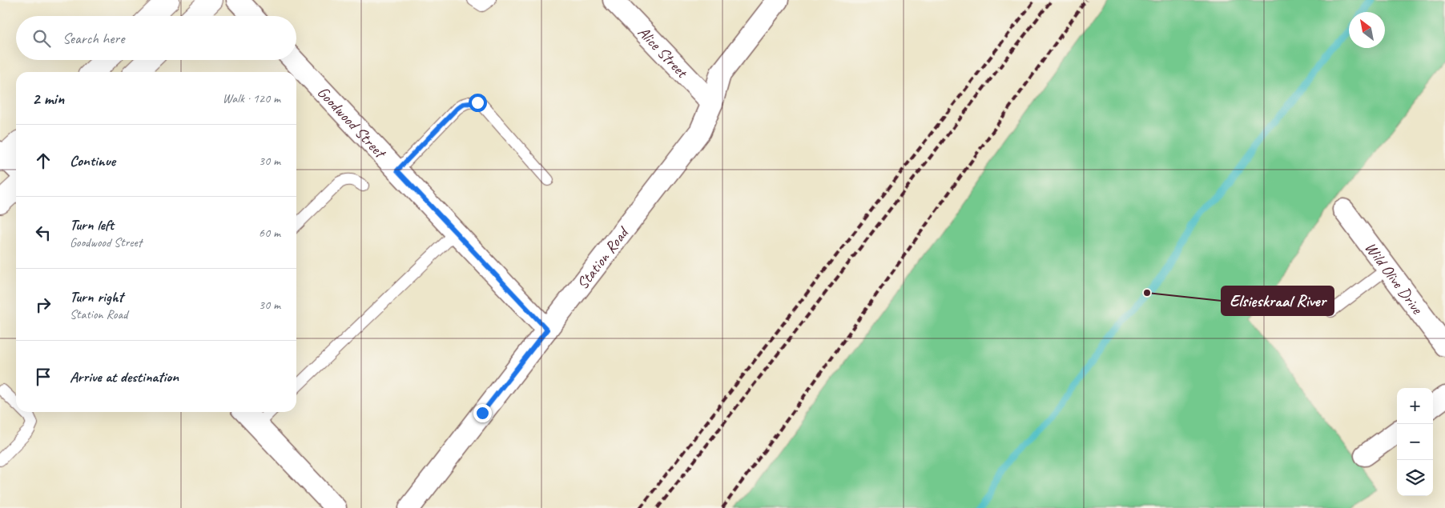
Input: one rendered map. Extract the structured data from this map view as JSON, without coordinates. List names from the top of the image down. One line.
{"streets":{"street":["Alice Street","Goodwood Street","Station Road","Wild Olive Drive"]},"crossings":[["Alice Street","Station Road"],["Goodwood Street","Station Road"]],"places":["Elsieskraal River"],"north":"top left","page":{"search":"Search here","heading":["2 min","Walk · 120 m"],"list":[["Continue","30 m"],["Turn left","Goodwood Street","60 m"],["Turn right","Station Road","30 m"],"Arrive at destination"],"map_buttons":["+","−"]}}
